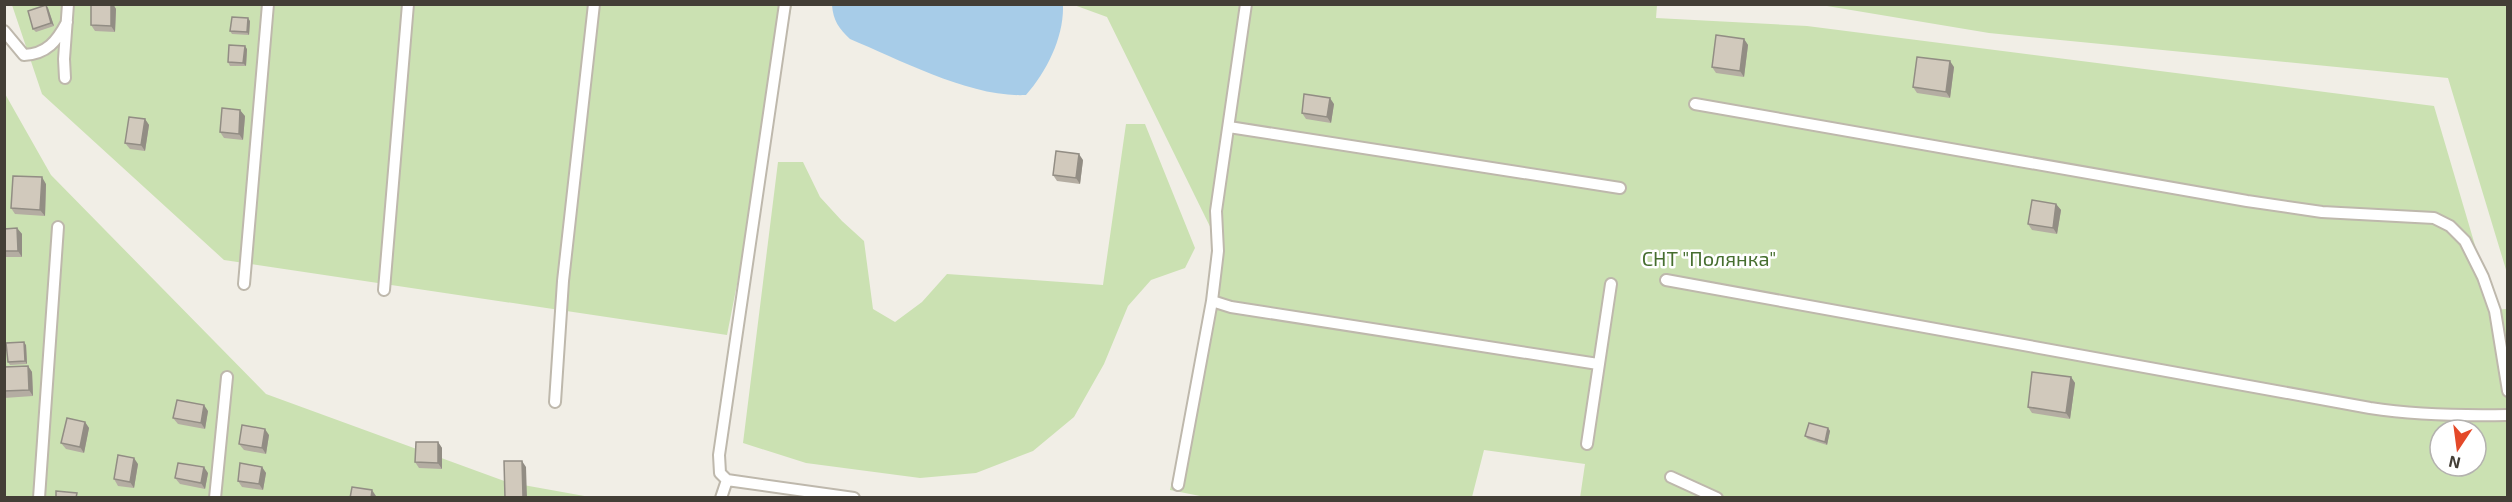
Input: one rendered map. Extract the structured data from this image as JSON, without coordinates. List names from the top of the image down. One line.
{"parks":["СНТ \"Полянка\""],"north":"bottom"}
